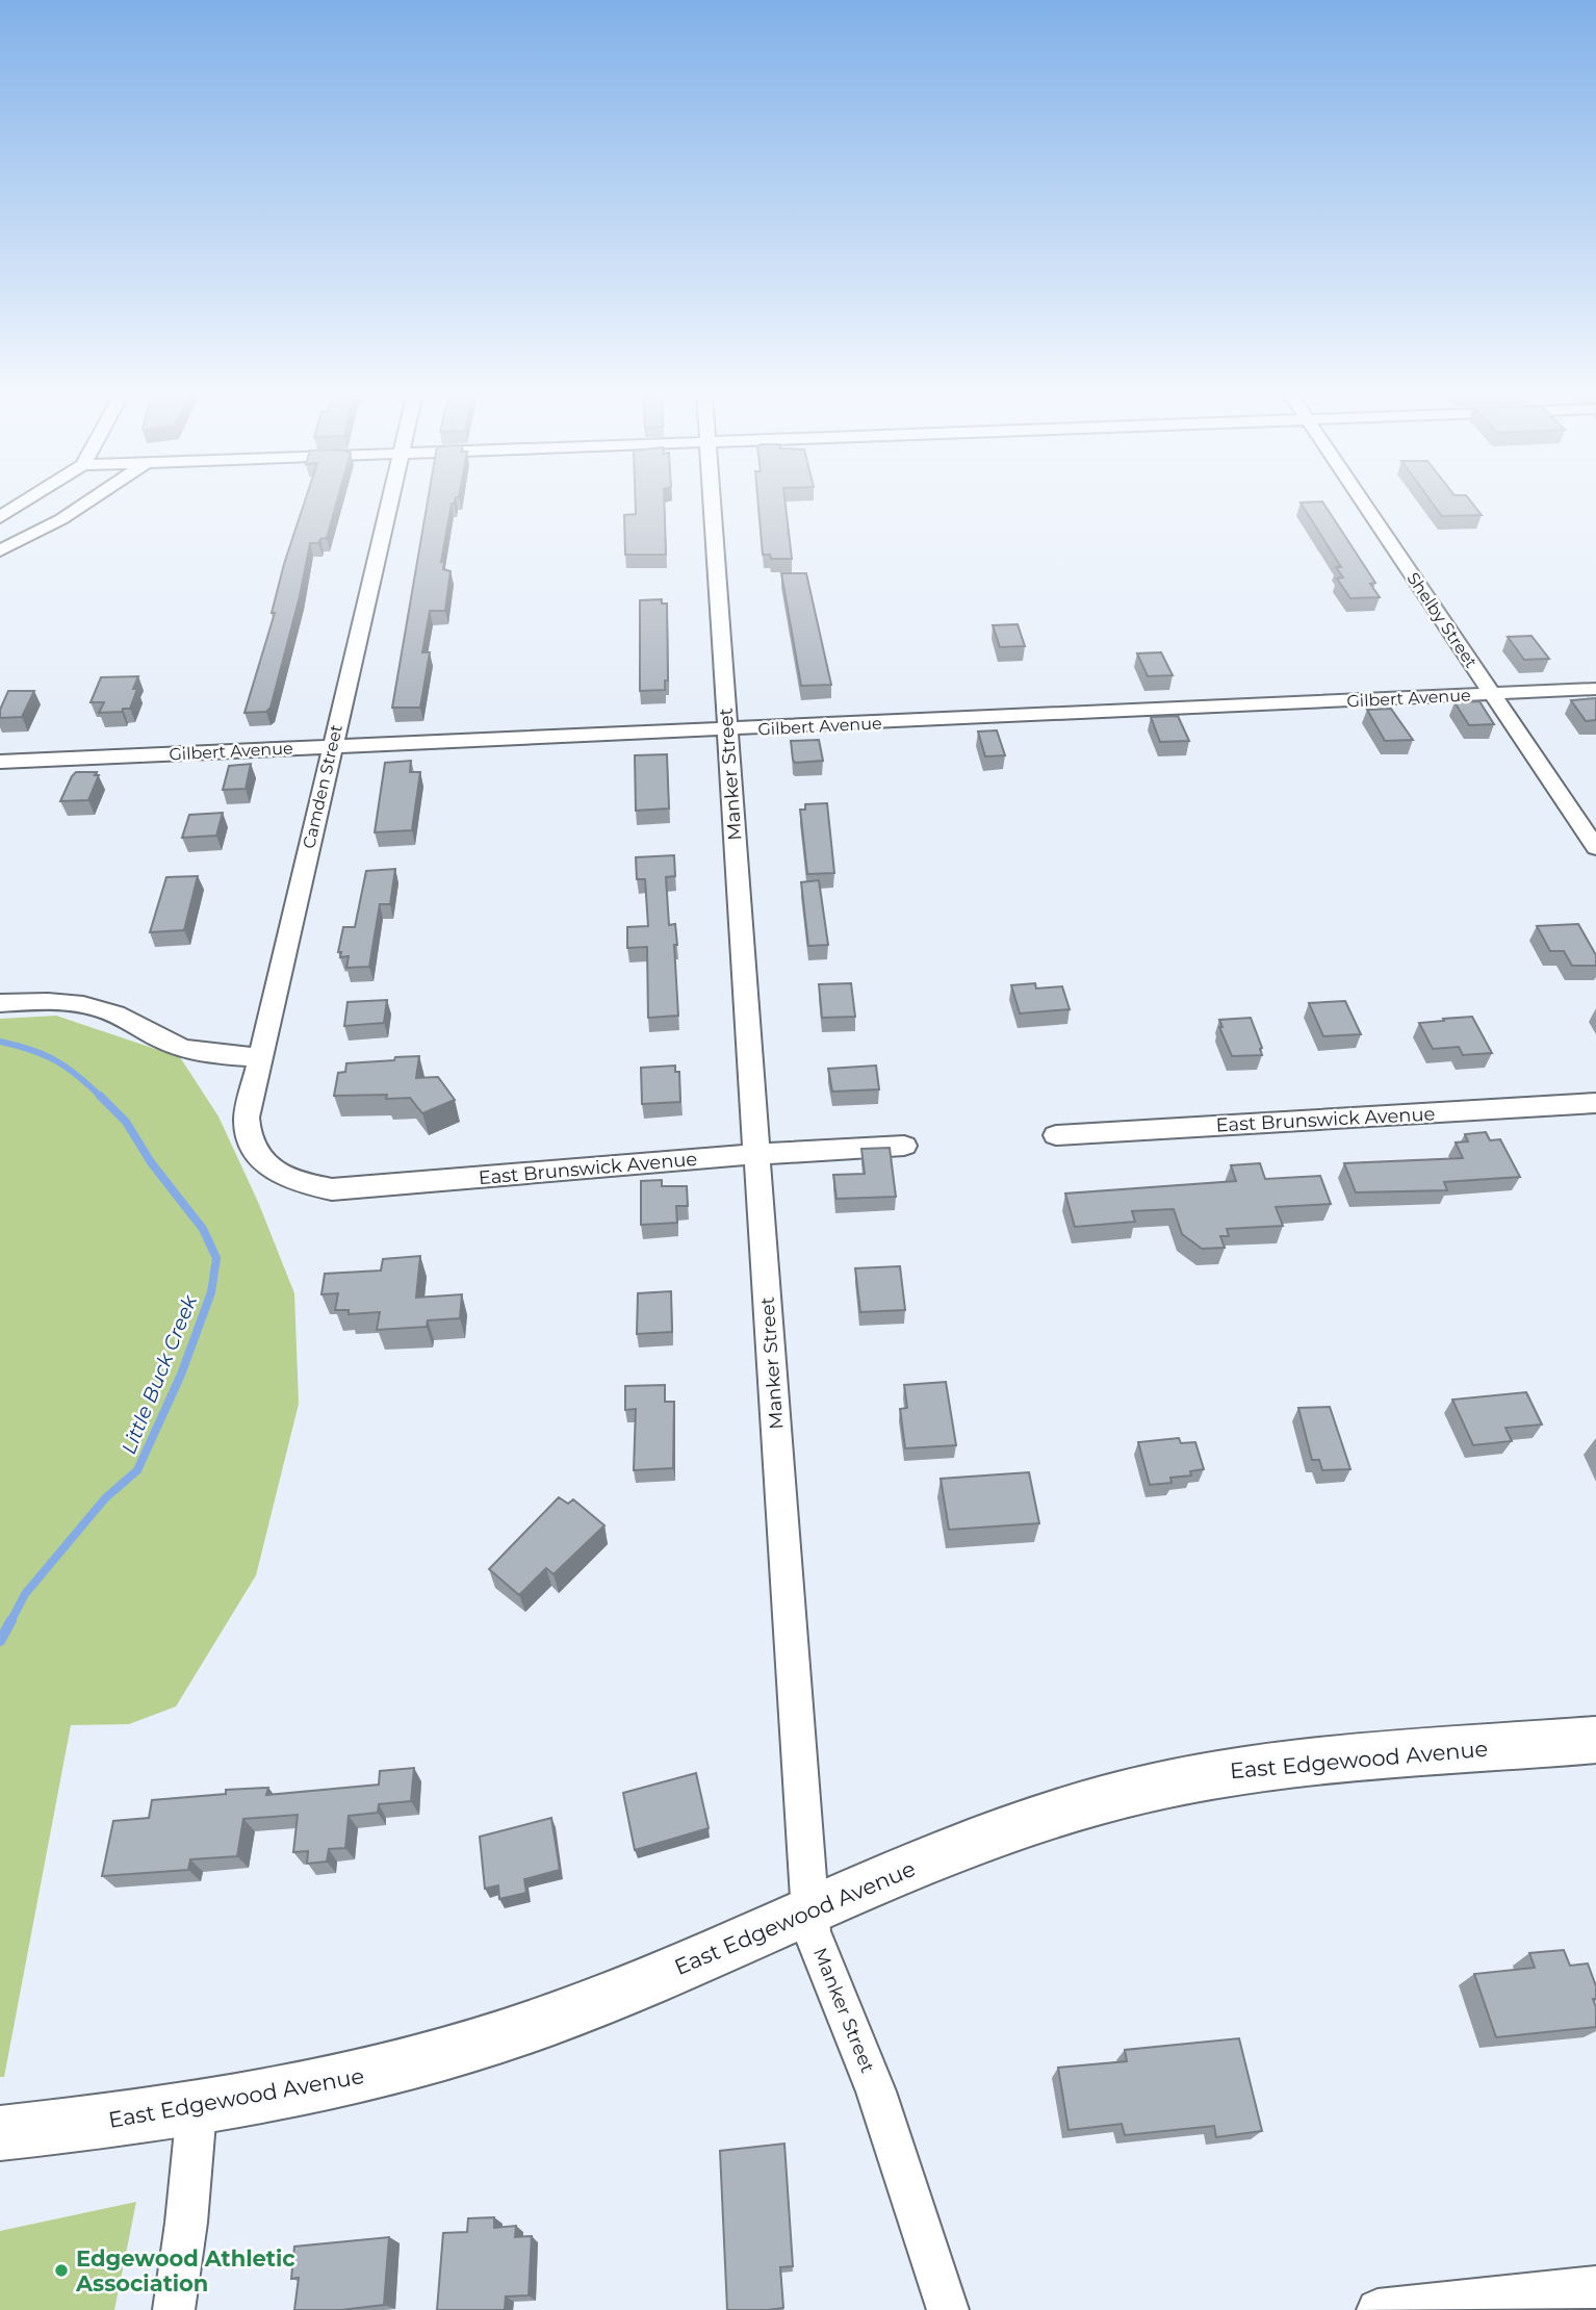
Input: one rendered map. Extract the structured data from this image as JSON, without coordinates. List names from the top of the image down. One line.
{"streets":{"main road":["East Edgewood Avenue"],"street":["Shelby Street","Gilbert Avenue","Manker Street","Camden Street","East Brunswick Avenue"]},"crossings":[["Shelby Street","Gilbert Avenue"],["Gilbert Avenue","Manker Street"],["Gilbert Avenue","Camden Street"],["Manker Street","East Brunswick Avenue"],["Manker Street","East Edgewood Avenue"],["Camden Street","East Brunswick Avenue"]],"water":["Little Buck Creek"],"places":["Edgewood Athletic Association"]}
